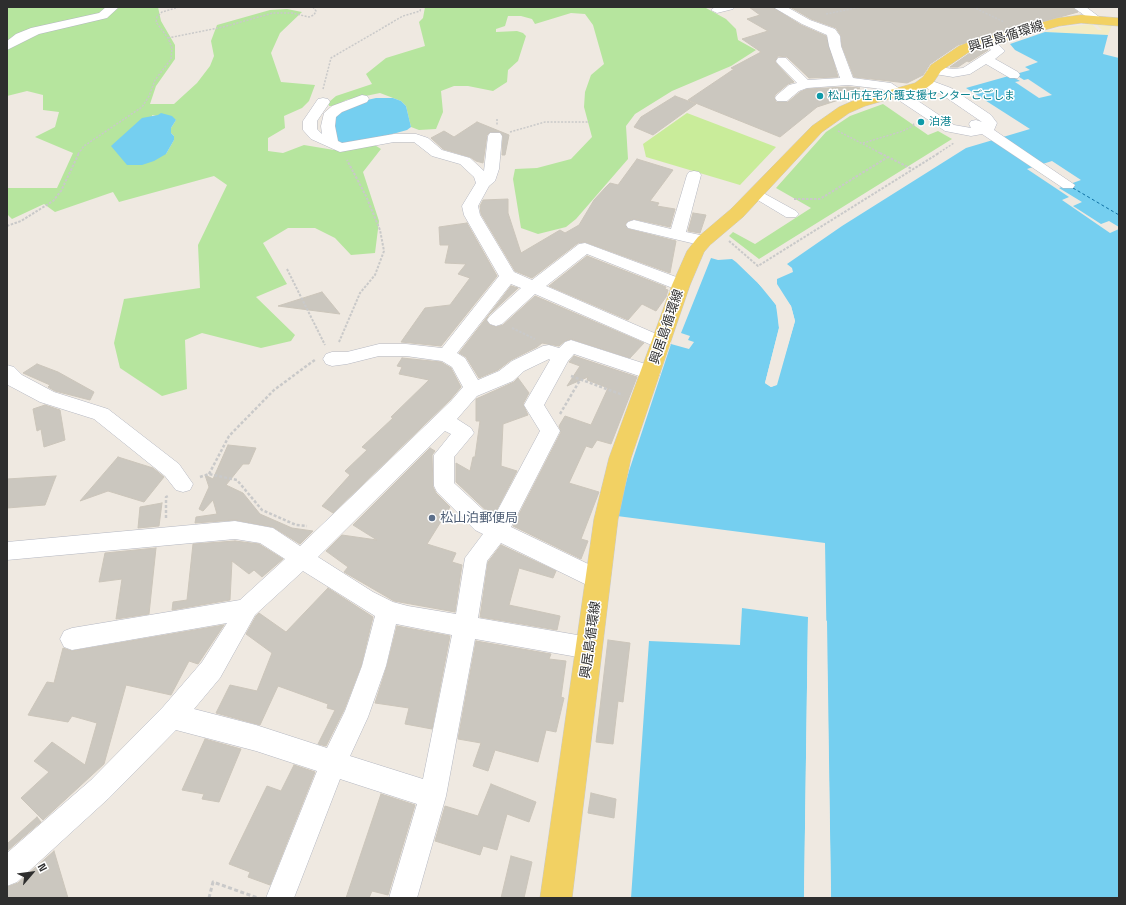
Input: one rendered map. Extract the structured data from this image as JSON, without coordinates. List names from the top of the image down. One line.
{"streets":{"main road":["興居島循環線"]},"places":["松山市在宅介護支援センターごごしま","泊港","松山泊郵便局"],"north":"top right"}
